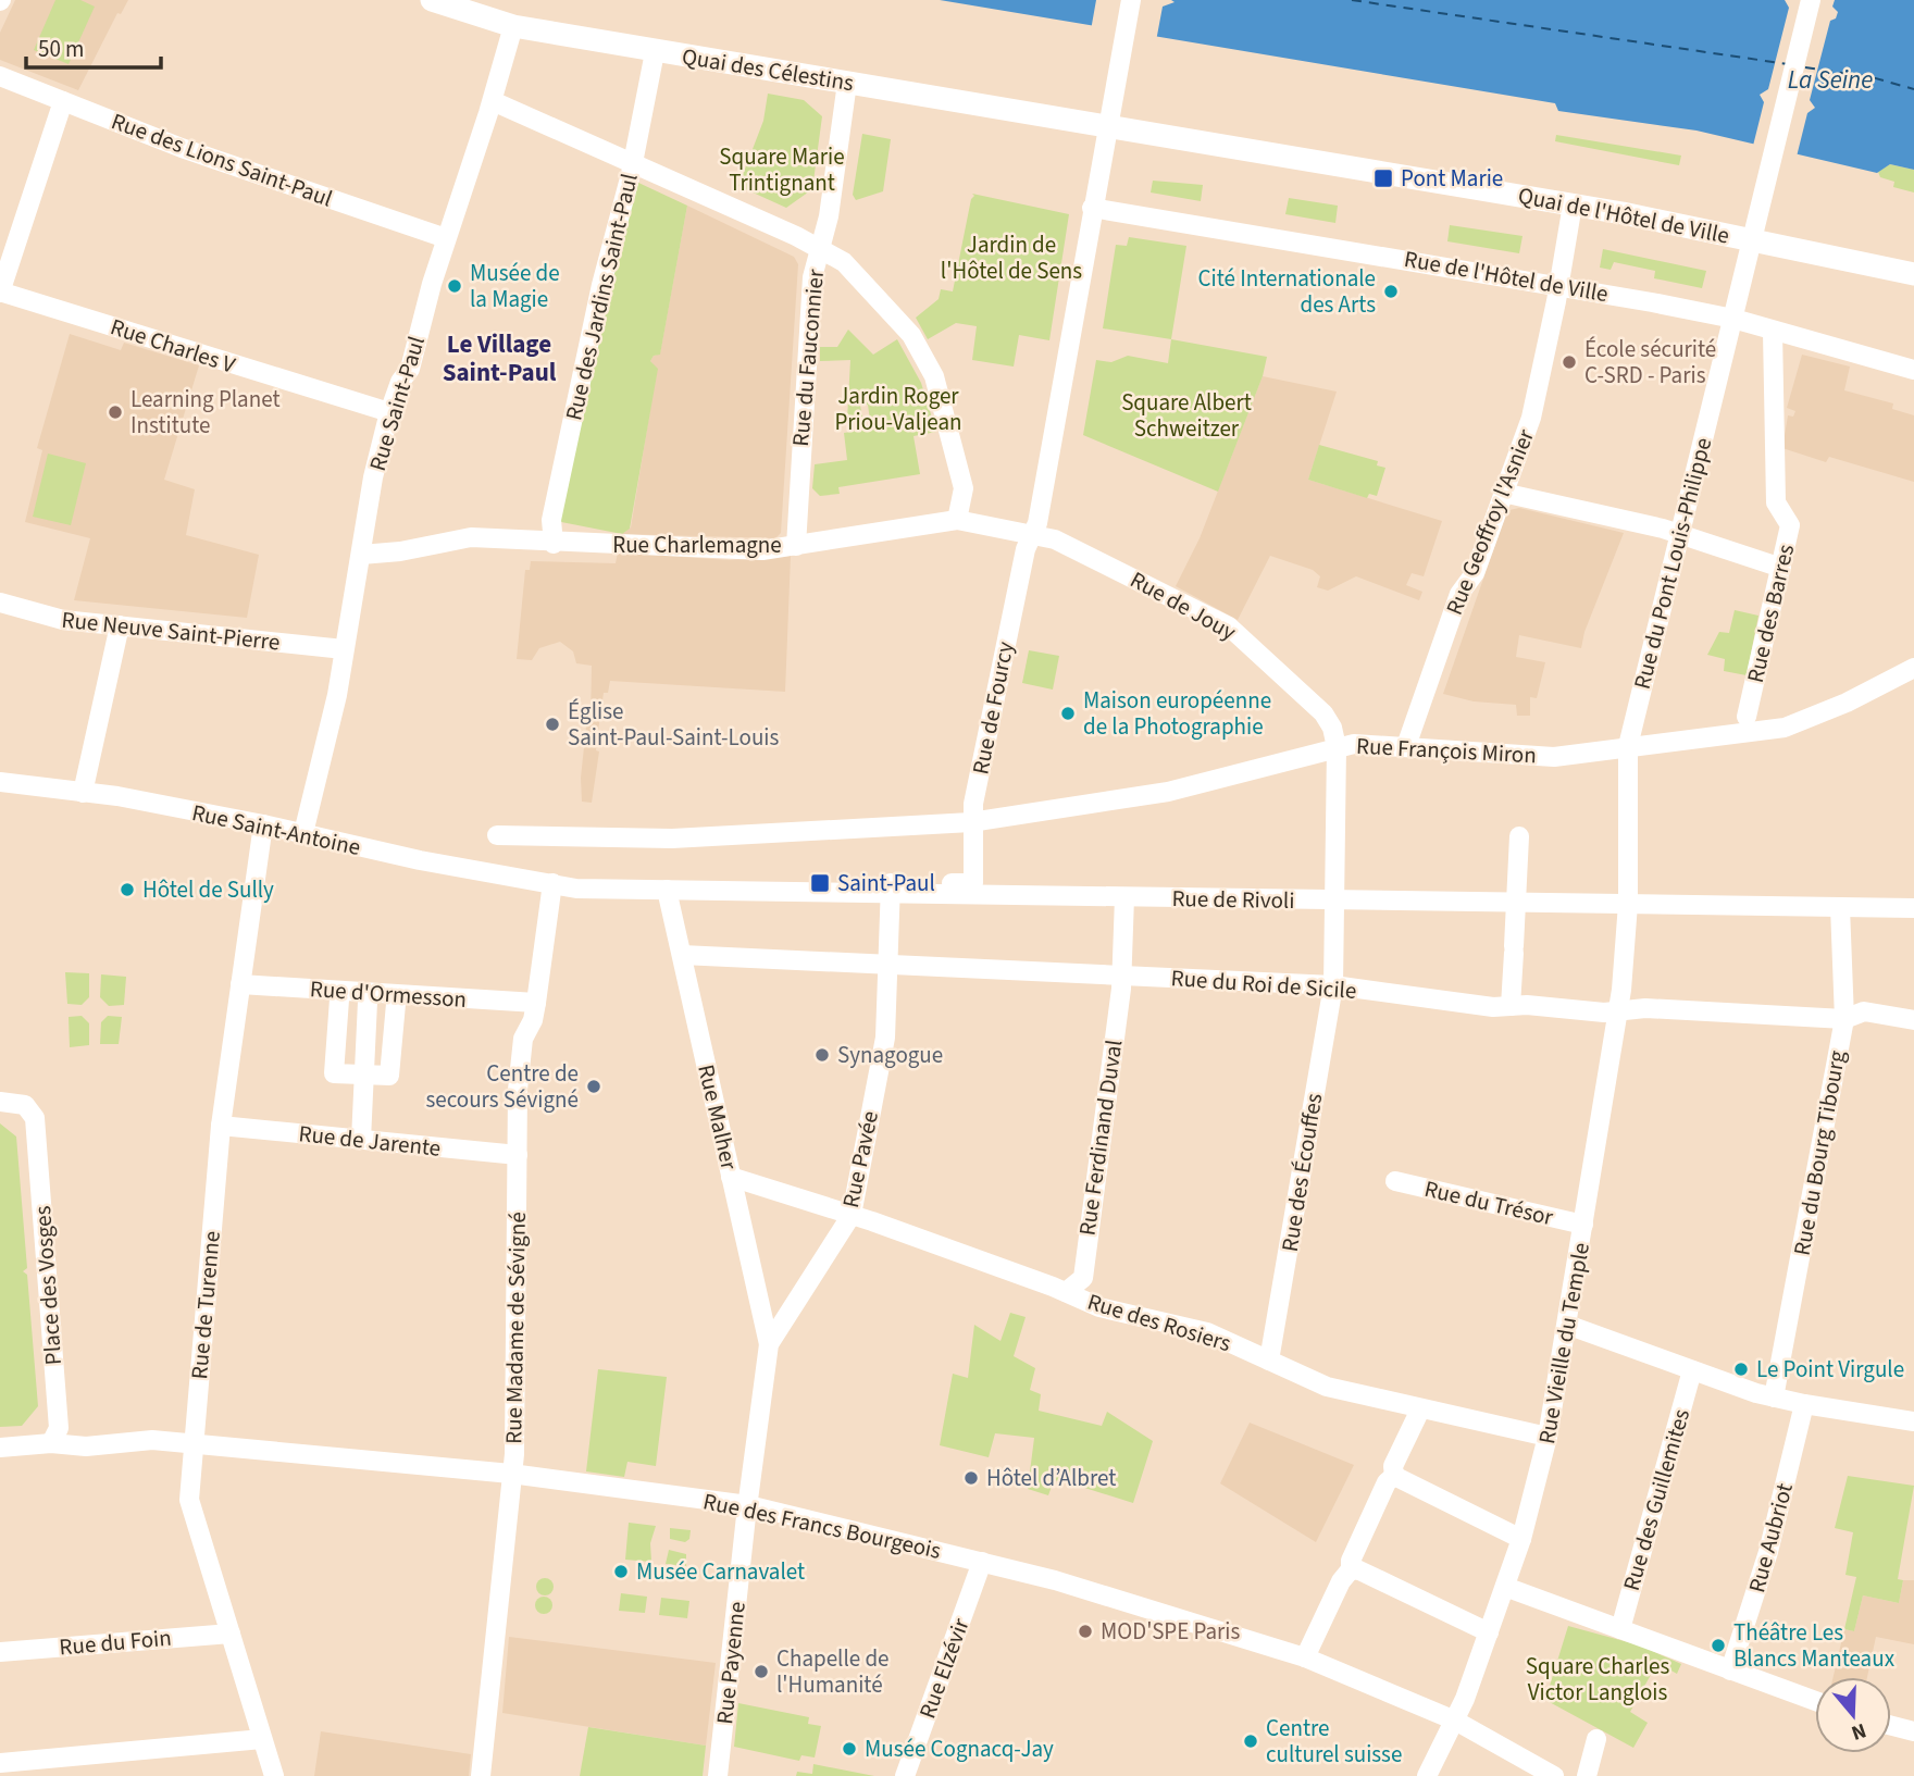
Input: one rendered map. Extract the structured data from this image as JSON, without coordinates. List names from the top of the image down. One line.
{"streets":{"main road":["Quai des Célestins","Quai de l'Hôtel de Ville"],"street":["Rue des Lions Saint-Paul","Rue de l'Hôtel de Ville","Rue des Jardins Saint-Paul","Rue Charles V","Rue du Fauconnier","Rue Saint-Paul","Rue Geoffroy l'Asnier","Rue Charlemagne","Rue du Pont Louis-Philippe","Rue de Jouy","Rue des Barres","Rue Neuve Saint-Pierre","Rue de Fourcy","Rue François Miron","Rue Saint-Antoine","Rue de Rivoli","Rue du Roi de Sicile","Rue d'Ormesson","Rue Malher","Rue Ferdinand Duval","Rue de Jarente","Rue du Bourg Tibourg","Rue Pavée","Rue des Écouffes","Rue du Trésor","Place des Vosges","Rue de Turenne","Rue des Rosiers","Rue Madame de Sévigné","Rue Vieille du Temple","Rue des Guillemites","Rue des Francs Bourgeois","Rue Aubriot","Rue du Foin","Rue Payenne","Rue Elzévir"]},"crossings":[["Quai des Célestins","Quai de l'Hôtel de Ville"],["Quai des Célestins","Rue des Jardins Saint-Paul"],["Quai des Célestins","Rue du Fauconnier"],["Quai des Célestins","Rue Saint-Paul"],["Quai des Célestins","Rue de Fourcy"],["Rue des Lions Saint-Paul","Rue Saint-Paul"],["Quai de l'Hôtel de Ville","Rue Geoffroy l'Asnier"],["Quai de l'Hôtel de Ville","Rue du Pont Louis-Philippe"],["Quai de l'Hôtel de Ville","Rue de Fourcy"],["Rue de l'Hôtel de Ville","Rue Geoffroy l'Asnier"],["Rue de l'Hôtel de Ville","Rue du Pont Louis-Philippe"],["Rue de l'Hôtel de Ville","Rue des Barres"],["Rue de l'Hôtel de Ville","Rue de Fourcy"],["Rue des Jardins Saint-Paul","Rue Charlemagne"],["Rue Charles V","Rue Saint-Paul"],["Rue du Fauconnier","Rue Charlemagne"],["Rue Saint-Paul","Rue Charlemagne"],["Rue Saint-Paul","Rue Neuve Saint-Pierre"],["Rue Saint-Paul","Rue Saint-Antoine"],["Rue Geoffroy l'Asnier","Rue François Miron"],["Rue Charlemagne","Rue de Jouy"],["Rue Charlemagne","Rue de Fourcy"],["Rue du Pont Louis-Philippe","Rue François Miron"],["Rue du Pont Louis-Philippe","Rue de Rivoli"],["Rue du Pont Louis-Philippe","Rue Vieille du Temple"],["Rue de Jouy","Rue de Fourcy"],["Rue de Jouy","Rue François Miron"],["Rue de Jouy","Rue des Écouffes"],["Rue des Barres","Rue François Miron"],["Rue de Fourcy","Rue François Miron"],["Rue de Fourcy","Rue de Rivoli"],["Rue François Miron","Rue des Écouffes"],["Rue Saint-Antoine","Rue de Rivoli"],["Rue Saint-Antoine","Rue de Turenne"],["Rue Saint-Antoine","Rue Madame de Sévigné"],["Rue de Rivoli","Rue Malher"],["Rue de Rivoli","Rue Ferdinand Duval"],["Rue de Rivoli","Rue du Bourg Tibourg"],["Rue de Rivoli","Rue Pavée"],["Rue de Rivoli","Rue des Écouffes"],["Rue de Rivoli","Rue Madame de Sévigné"],["Rue de Rivoli","Rue Vieille du Temple"],["Rue du Roi de Sicile","Rue Malher"],["Rue du Roi de Sicile","Rue Ferdinand Duval"],["Rue du Roi de Sicile","Rue du Bourg Tibourg"],["Rue du Roi de Sicile","Rue Pavée"],["Rue du Roi de Sicile","Rue des Écouffes"],["Rue du Roi de Sicile","Rue Vieille du Temple"],["Rue d'Ormesson","Rue de Turenne"],["Rue d'Ormesson","Rue Madame de Sévigné"],["Rue Malher","Rue Pavée"],["Rue Malher","Rue des Rosiers"],["Rue Ferdinand Duval","Rue des Rosiers"],["Rue de Jarente","Rue de Turenne"],["Rue de Jarente","Rue Madame de Sévigné"],["Rue Pavée","Rue des Rosiers"],["Rue Pavée","Rue des Francs Bourgeois"],["Rue Pavée","Rue Payenne"],["Rue des Écouffes","Rue des Rosiers"],["Rue du Trésor","Rue Vieille du Temple"],["Place des Vosges","Rue des Francs Bourgeois"],["Rue de Turenne","Rue des Francs Bourgeois"],["Rue de Turenne","Rue du Foin"],["Rue des Rosiers","Rue Vieille du Temple"],["Rue Madame de Sévigné","Rue des Francs Bourgeois"],["Rue Vieille du Temple","Rue des Francs Bourgeois"],["Rue des Francs Bourgeois","Rue Payenne"],["Rue des Francs Bourgeois","Rue Elzévir"]],"districts":["Le Village Saint-Paul"],"water":["La Seine"],"parks":["Square Marie Trintignant","Jardin de l'Hôtel de Sens","Jardin Roger Priou-Valjean","Square Albert Schweitzer","Square Charles Victor Langlois"],"places":{"transit":["Pont Marie","Saint-Paul"],"other":["Musée de la Magie","Cité Internationale des Arts","École sécurité C-SRD - Paris","Learning Planet Institute","Maison européenne de la Photographie","Église Saint-Paul-Saint-Louis","Hôtel de Sully","Synagogue","Centre de secours Sévigné","Le Point Virgule","Hôtel d’Albret","Musée Carnavalet","MOD'SPE Paris","Théâtre Les Blancs Manteaux","Chapelle de l'Humanité","Centre culturel suisse","Musée Cognacq-Jay"]},"scale_bar":"50 m","north":"bottom"}
